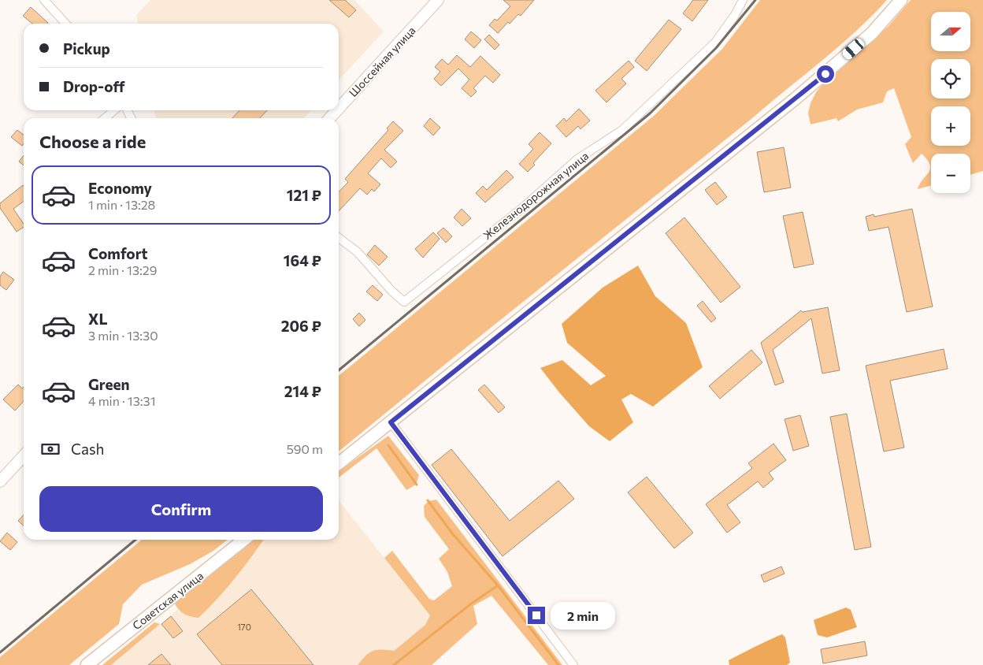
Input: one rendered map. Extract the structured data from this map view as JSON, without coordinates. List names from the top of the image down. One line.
{"streets":{"main road":["Советская улица"],"street":["Шоссейная улица","Железнодорожная улица"]},"house_numbers":["170"],"north":"right","page":{"map_buttons":["+","−"],"banner":["Pickup","Drop-off"],"heading":"Choose a ride","list":[{"name":"Economy","note":"1 min · 13:28","value":"121 ₽"},{"name":"Comfort","note":"2 min · 13:29","value":"164 ₽"},{"name":"XL","note":"3 min · 13:30","value":"206 ₽"},{"name":"Green","note":"4 min · 13:31","value":"214 ₽"}],"pay":["Cash","590 m"],"buttons":"Confirm","bubble":"2 min"}}
